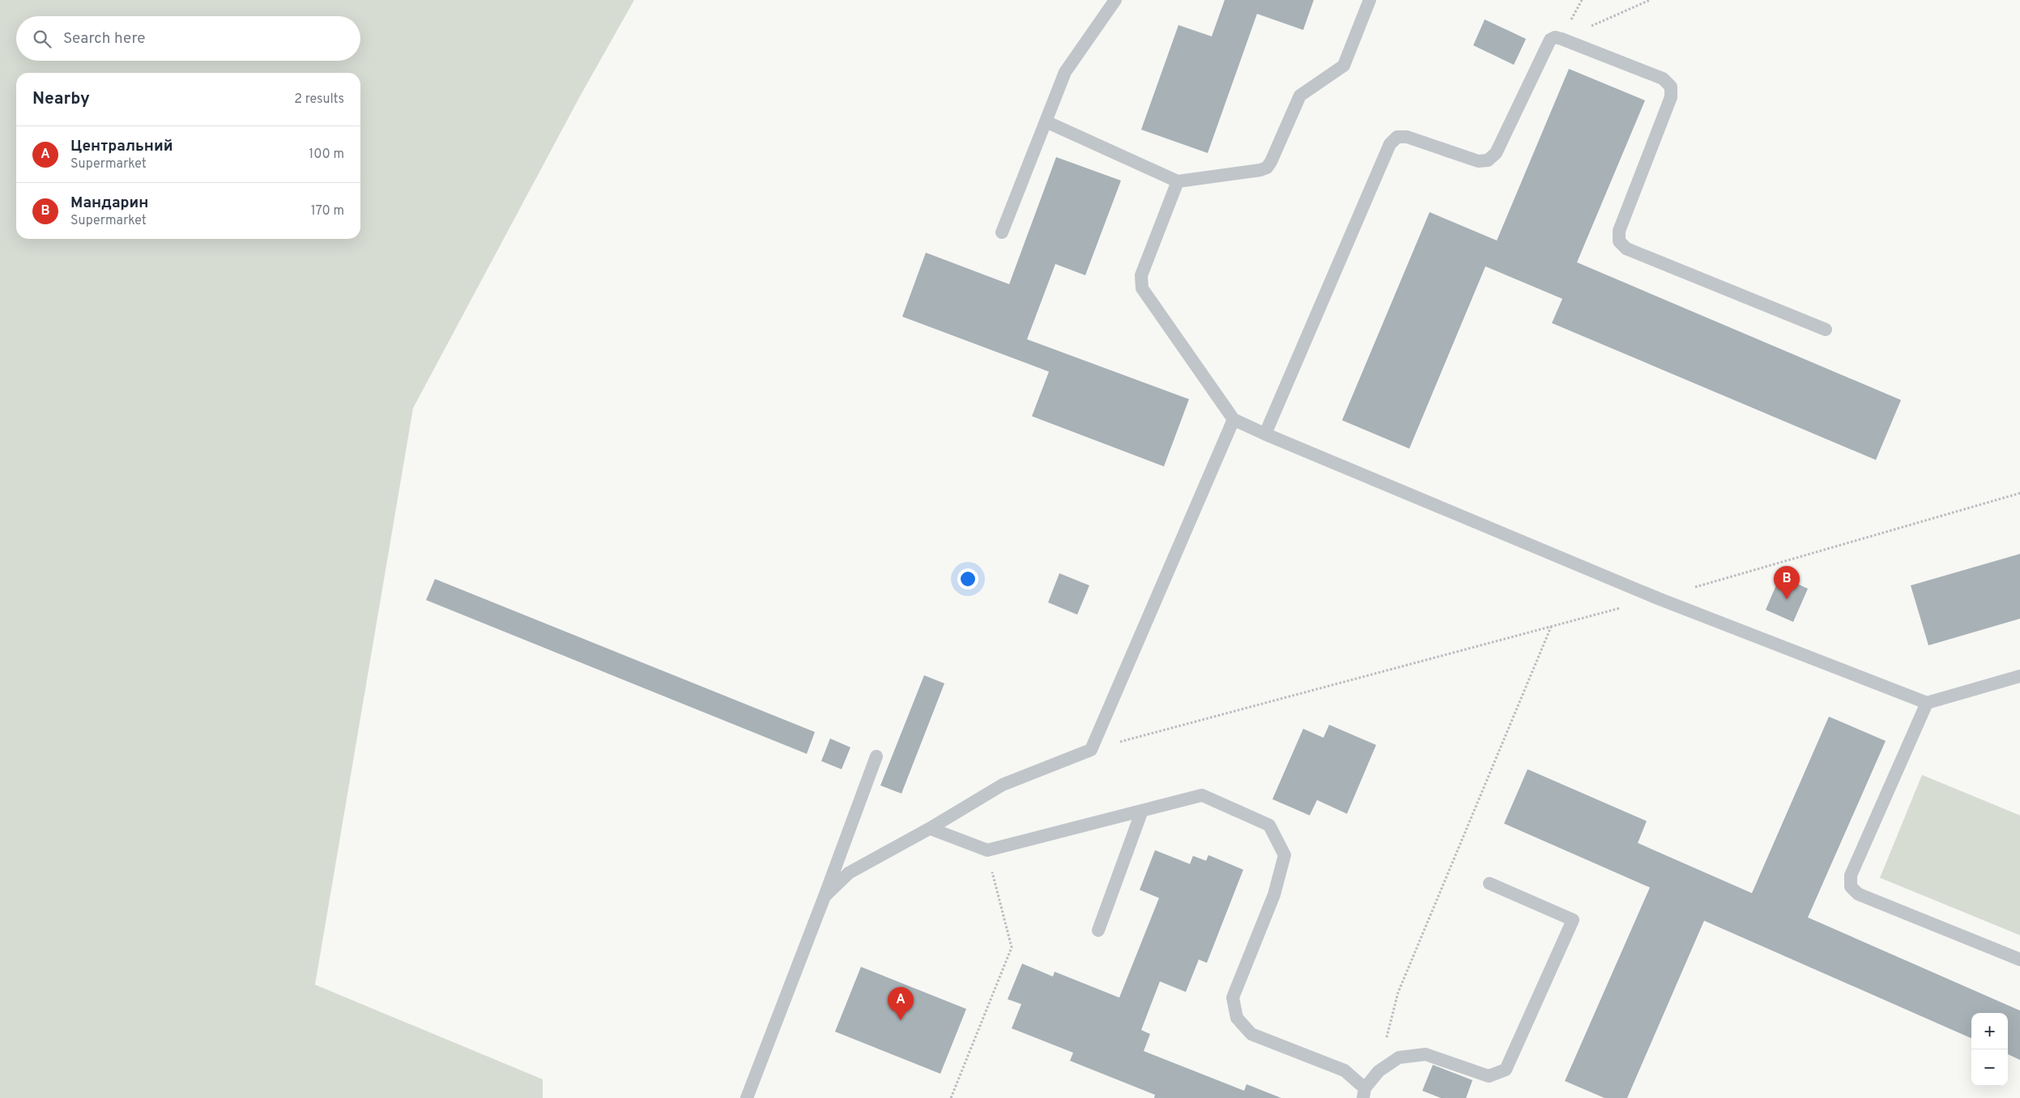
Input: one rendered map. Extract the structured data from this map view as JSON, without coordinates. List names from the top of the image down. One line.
{"page":{"search":"Search here","heading":["Nearby","2 results"],"list":[{"mark":"A","name":"Центральний","note":"Supermarket","value":"100 m"},{"mark":"B","name":"Мандарин","note":"Supermarket","value":"170 m"}],"pins":["B","A"],"map_buttons":["+","−"]}}
